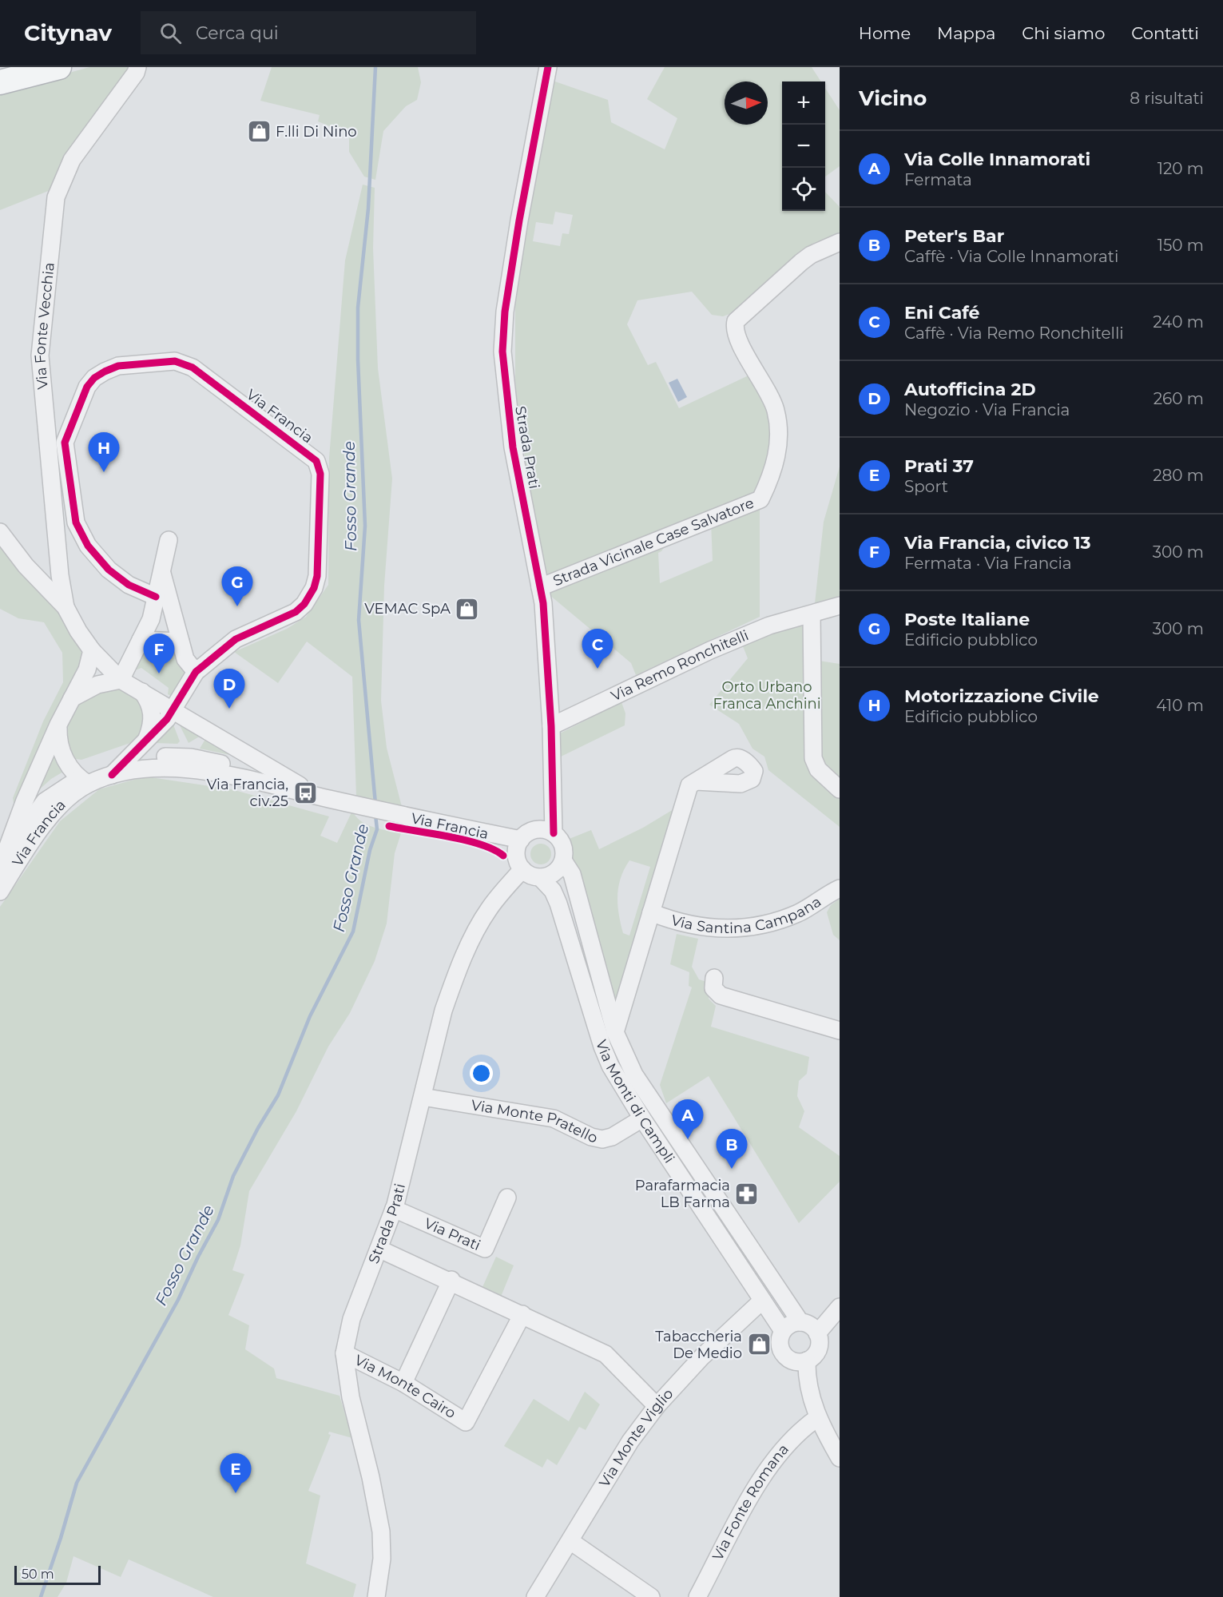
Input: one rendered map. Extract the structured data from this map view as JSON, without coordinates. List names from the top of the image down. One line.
{"streets":{"street":["Via Fonte Vecchia","Via Francia","Strada Prati","Strada Vicinale Case Salvatore","Via Remo Ronchitelli","Via Santina Campana","Via Monti di Campli","Via Monte Pratello","Via Prati","Via Monte Cairo","Via Monte Viglio","Via Fonte Romana"]},"crossings":[["Via Francia","Strada Prati"],["Via Francia","Via Monti di Campli"],["Strada Prati","Strada Vicinale Case Salvatore"],["Strada Prati","Via Remo Ronchitelli"],["Strada Prati","Via Monti di Campli"],["Strada Prati","Via Monte Pratello"],["Strada Prati","Via Prati"],["Strada Prati","Via Monte Cairo"],["Via Monti di Campli","Via Monte Pratello"],["Via Monti di Campli","Via Monte Viglio"]],"water":["Fosso Grande"],"parks":["Orto Urbano Franca Anchini"],"places":{"shop":["F.lli Di Nino","VEMAC SpA","Tabaccheria De Medio"],"bus stop":["Via Francia, civ.25"],"pharmacy":["Parafarmacia LB Farma"]},"scale_bar":"50 m","north":"right","page":{"header":"Citynav","search":"Cerca qui","nav":["Home","Mappa","Chi siamo","Contatti"],"heading":["Vicino","8 risultati"],"map_buttons":["+","−"],"list":[{"mark":"A","name":"Via Colle Innamorati","note":"Fermata","value":"120 m"},{"mark":"B","name":"Peter's Bar","note":"Caffè · Via Colle Innamorati","value":"150 m"},{"mark":"C","name":"Eni Café","note":"Caffè · Via Remo Ronchitelli","value":"240 m"},{"mark":"D","name":"Autofficina 2D","note":"Negozio · Via Francia","value":"260 m"},{"mark":"E","name":"Prati 37","note":"Sport","value":"280 m"},{"mark":"F","name":"Via Francia, civico 13","note":"Fermata · Via Francia","value":"300 m"},{"mark":"G","name":"Poste Italiane","note":"Edificio pubblico","value":"300 m"},{"mark":"H","name":"Motorizzazione Civile","note":"Edificio pubblico","value":"410 m"}],"pins":["H","G","C","F","D","A","B","E"],"scale":"50 m"}}
